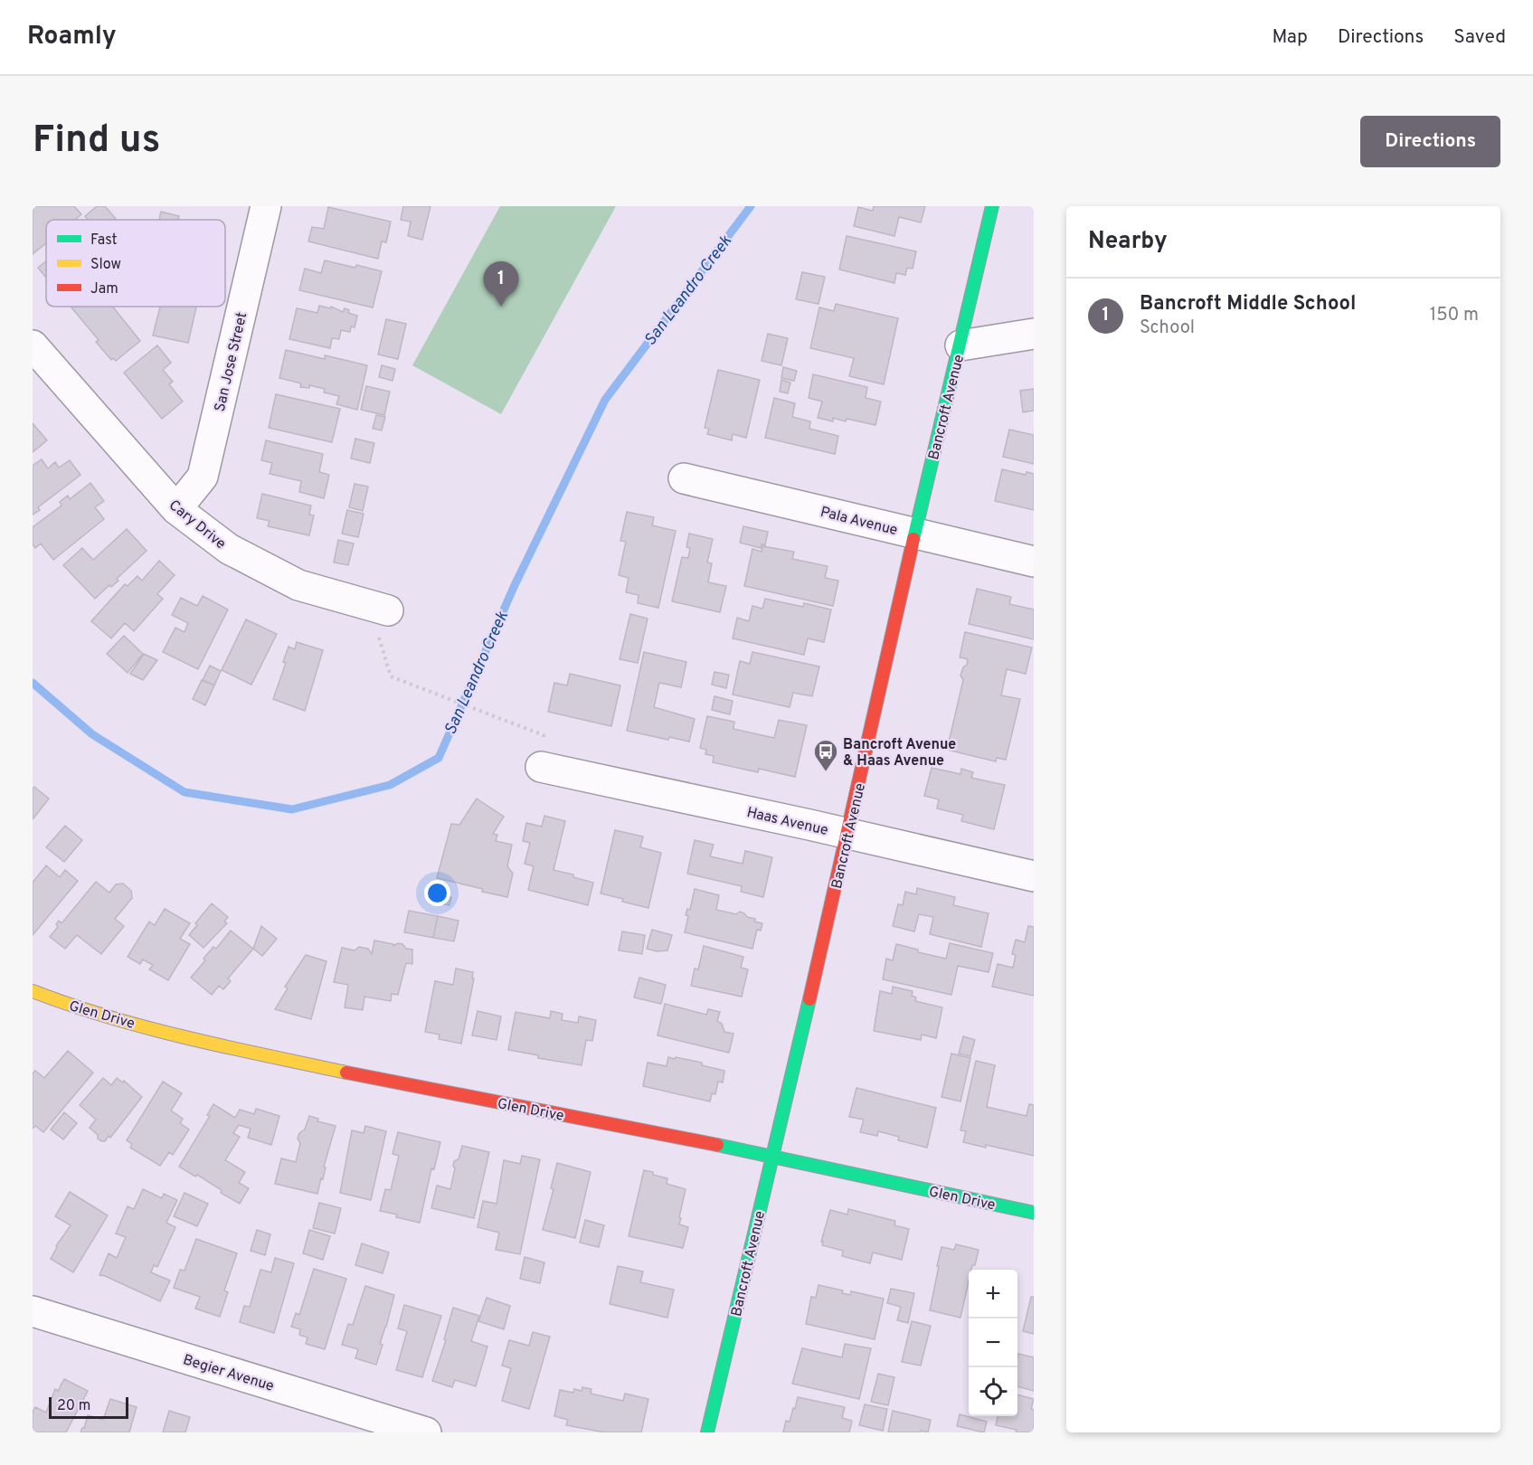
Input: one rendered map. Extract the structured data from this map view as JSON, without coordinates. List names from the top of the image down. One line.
{"streets":{"main road":["Bancroft Avenue","Glen Drive"],"street":["San Jose Street","Pala Avenue","Cary Drive","Haas Avenue","Begier Avenue"]},"crossings":[["San Jose Street","Cary Drive"],["Bancroft Avenue","Pala Avenue"],["Bancroft Avenue","Haas Avenue"],["Bancroft Avenue","Glen Drive"]],"water":["San Leandro Creek"],"places":{"bus stop":["Bancroft Avenue & Haas Avenue"]},"legend":["Fast","Slow","Jam"],"scale_bar":"20 m","page":{"header":"Roamly","nav":["Map","Directions","Saved"],"buttons":"Directions","title":"Find us","heading":"Nearby","pins":"1","list":[{"mark":"1","name":"Bancroft Middle School","note":"School","value":"150 m"}],"map_buttons":["+","−"],"scale":"20 m"}}
